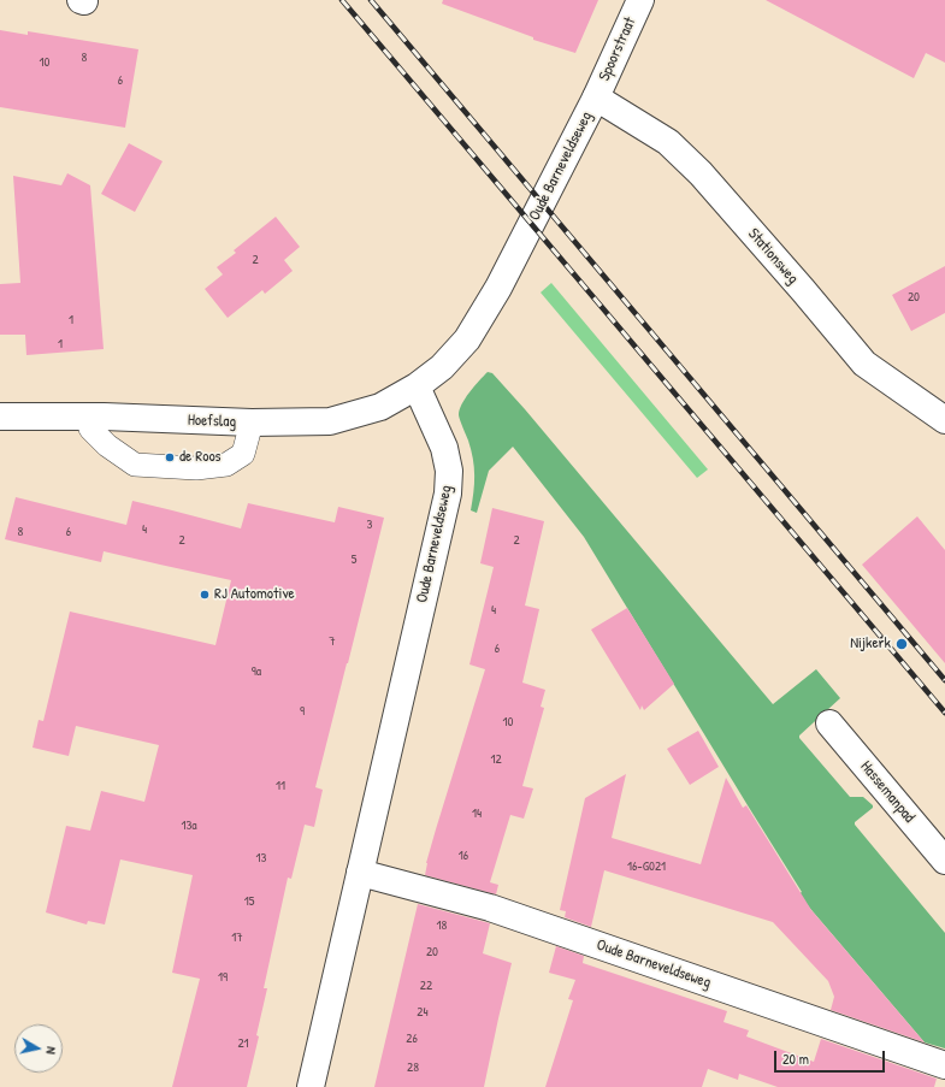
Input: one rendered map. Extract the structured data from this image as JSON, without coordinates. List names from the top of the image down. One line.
{"streets":{"street":["Spoorstraat","Oude Barneveldseweg","Stationsweg","Hoefslag","Hassemanpad"]},"crossings":[["Spoorstraat","Oude Barneveldseweg"],["Spoorstraat","Stationsweg"],["Oude Barneveldseweg","Stationsweg"],["Oude Barneveldseweg","Hoefslag"]],"places":["de Roos","RJ Automotive","Nijkerk"],"house_numbers":["8","10","6","2","20","1","1","3","4","8","6","2","2","5","4","7","6","9a","9","10","12","11","14","13a","16","13","16-G021","15","18","17","20","19","22","24","26","21","28"],"scale_bar":"20 m","north":"right"}
